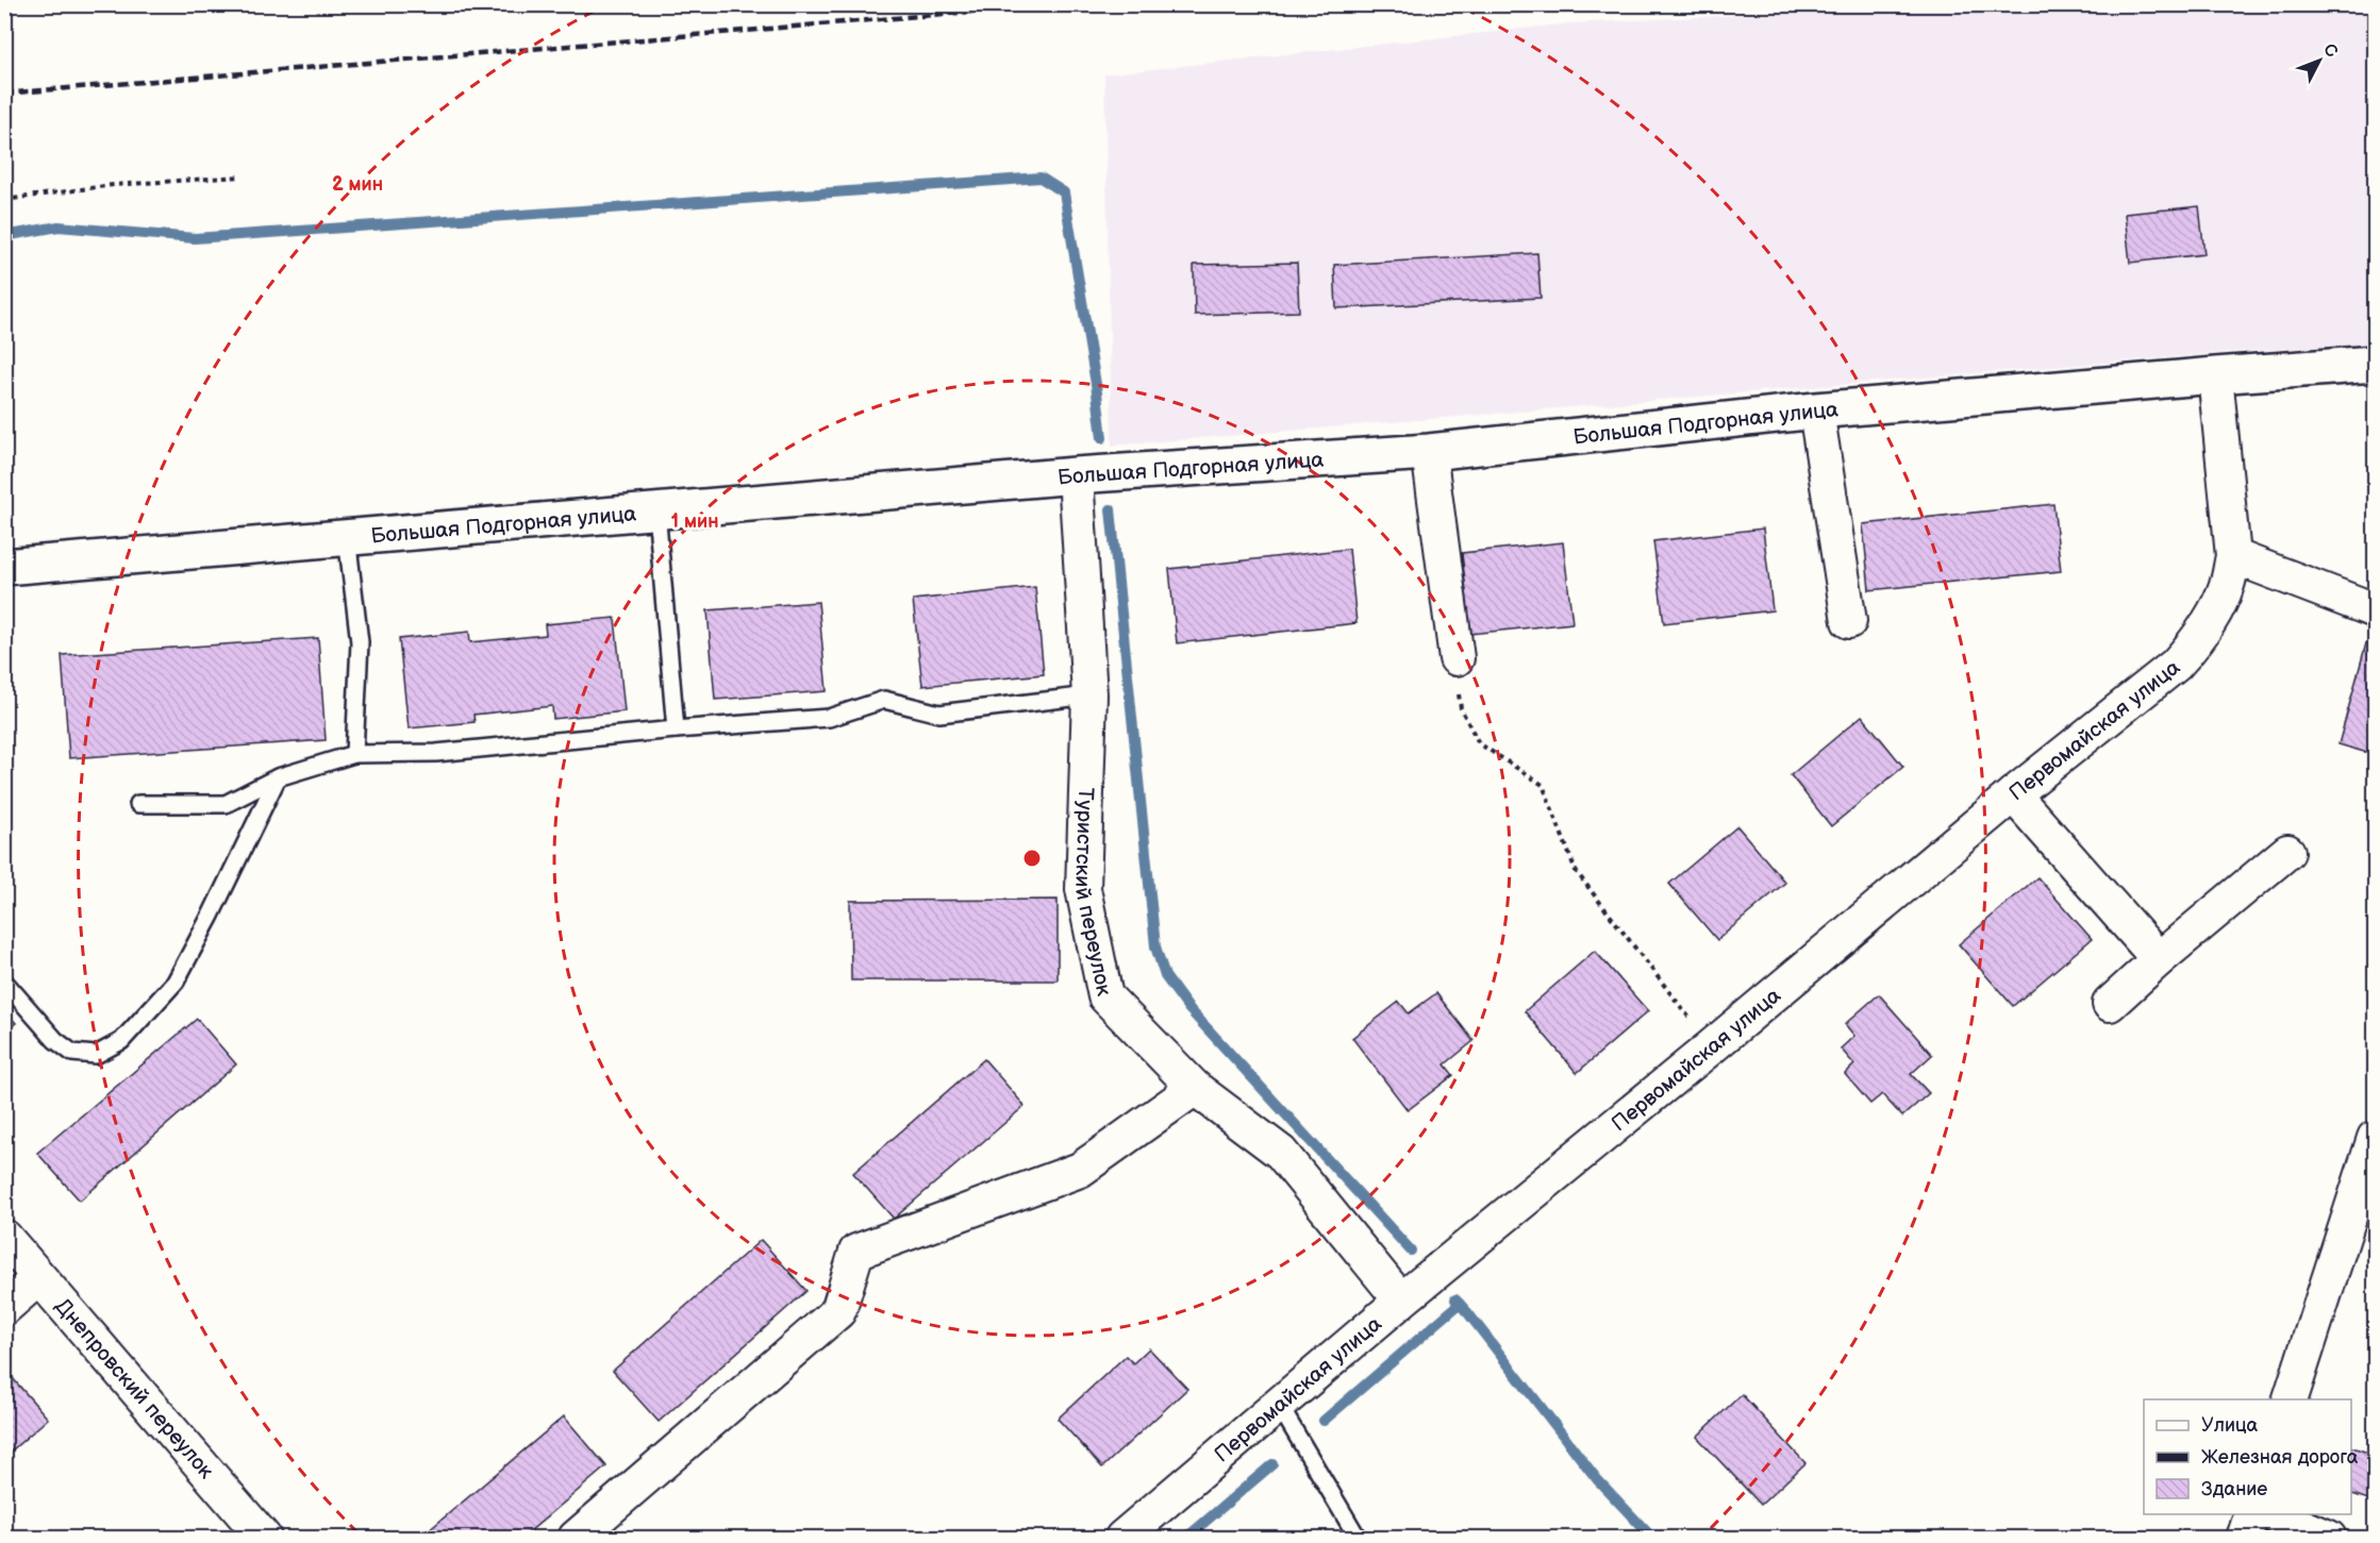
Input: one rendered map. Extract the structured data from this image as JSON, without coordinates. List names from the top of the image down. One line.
{"streets":{"main road":["Большая Подгорная улица"],"street":["Первомайская улица","Туристский переулок","Днепровский переулок"]},"crossings":[["Большая Подгорная улица","Первомайская улица"],["Большая Подгорная улица","Туристский переулок"],["Первомайская улица","Туристский переулок"]],"legend":["Улица","Железная дорога","Здание"],"north":"top right","rings":["2 мин","1 мин"]}
